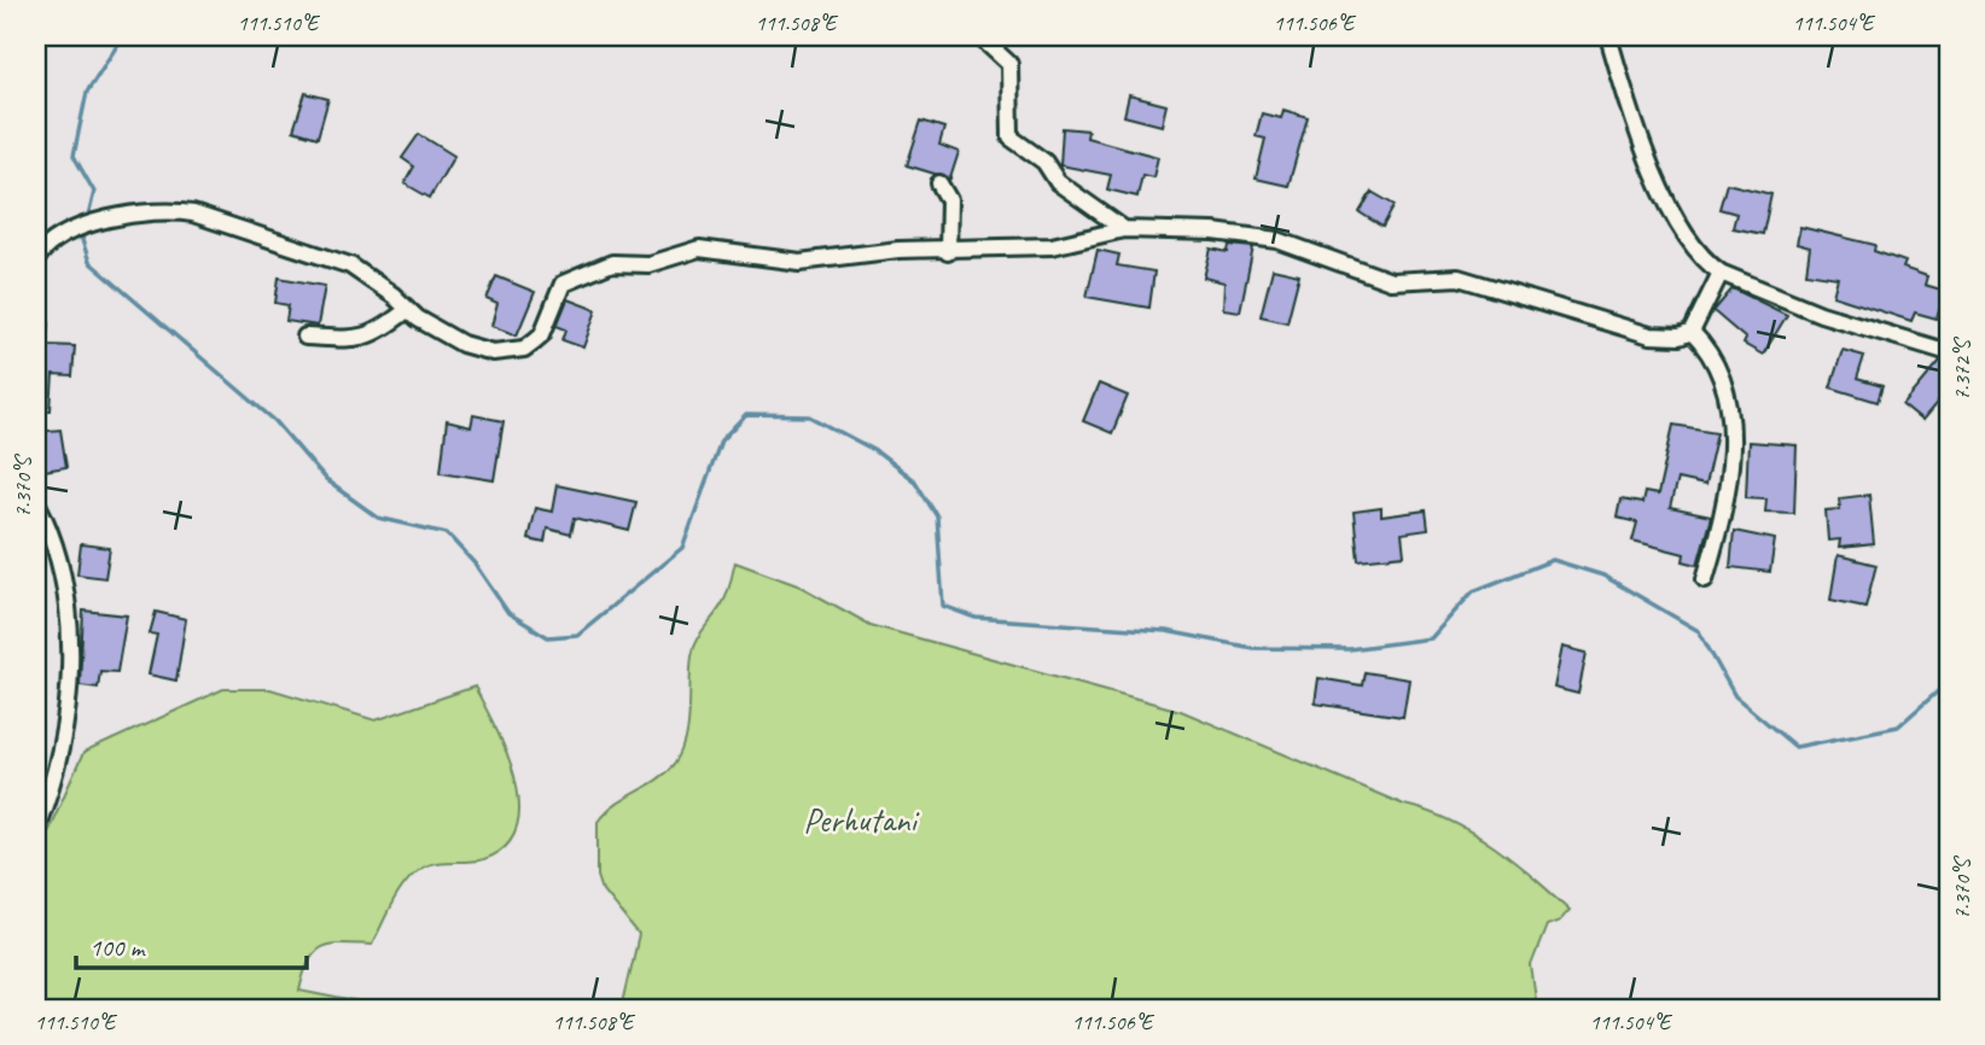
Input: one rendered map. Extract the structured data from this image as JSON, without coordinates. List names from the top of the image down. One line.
{"parks":["Perhutani"],"scale_bar":"100 m","coordinates":["111.510°E","111.508°E","111.506°E","111.504°E","7.372°S","7.370°S"]}
